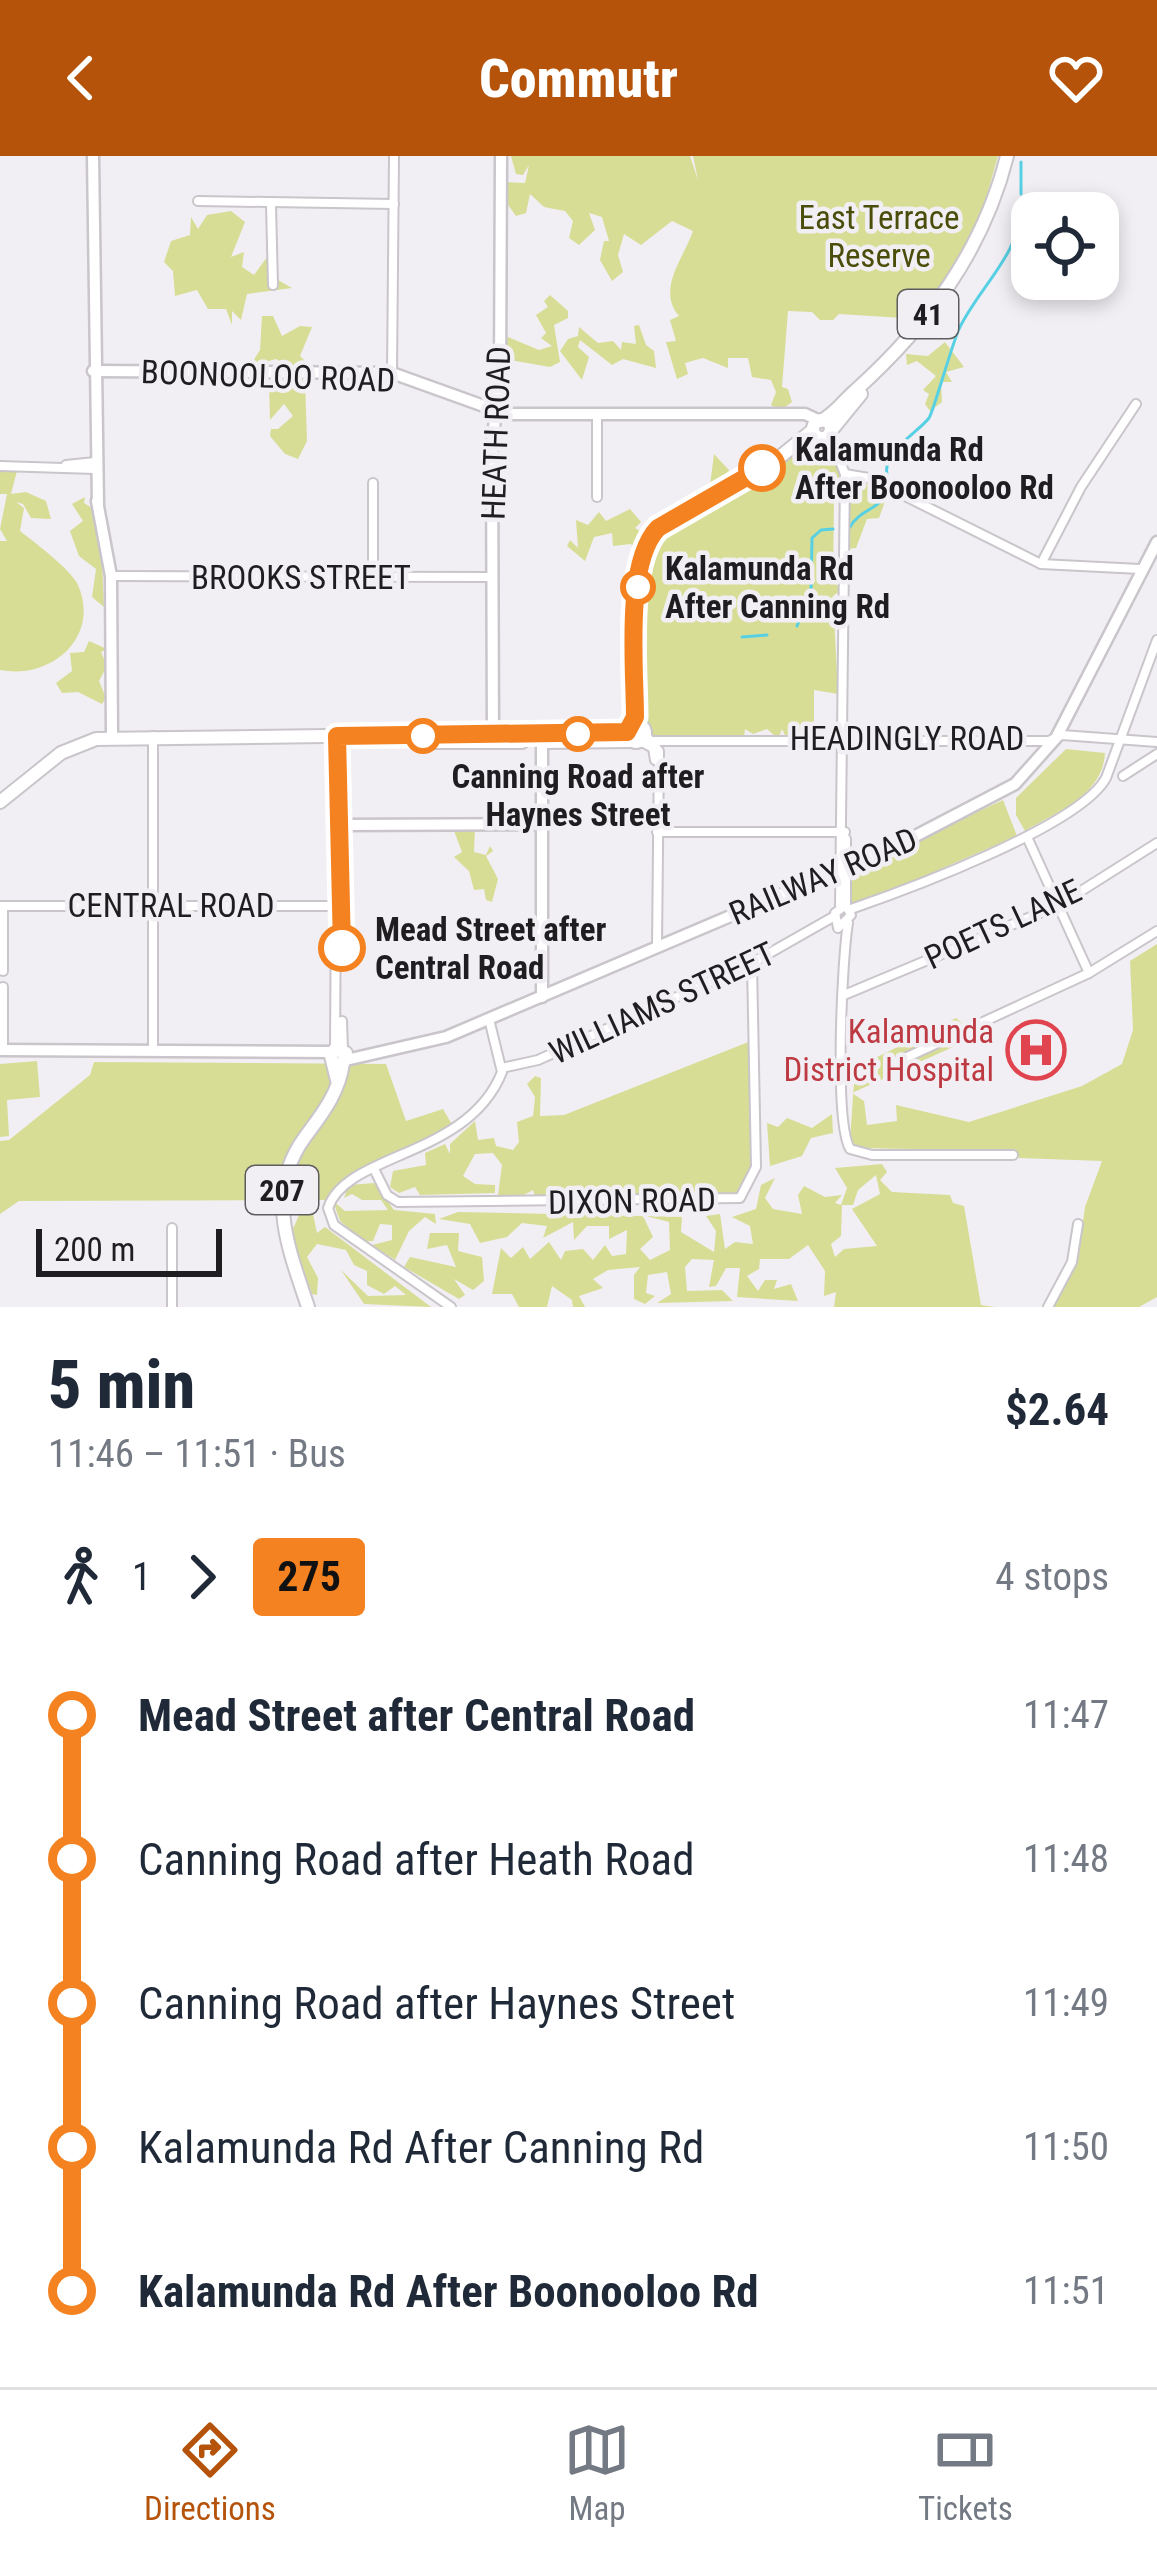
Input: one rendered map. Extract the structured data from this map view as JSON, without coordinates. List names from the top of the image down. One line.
{"streets":{"main road":["41","207"],"street":["BOONOOLOO ROAD","HEATH ROAD","BROOKS STREET","HEADINGLY ROAD","RAILWAY ROAD","CENTRAL ROAD","POETS LANE","WILLIAMS STREET","DIXON ROAD"]},"crossings":[["41","BOONOOLOO ROAD"],["41","HEADINGLY ROAD"],["BOONOOLOO ROAD","HEATH ROAD"],["HEATH ROAD","BROOKS STREET"],["HEADINGLY ROAD","RAILWAY ROAD"],["HEADINGLY ROAD","WILLIAMS STREET"],["RAILWAY ROAD","207"],["CENTRAL ROAD","207"],["WILLIAMS STREET","DIXON ROAD"]],"parks":["East Terrace Reserve"],"places":{"other":["Kalamunda Rd After Boonooloo Rd","Kalamunda Rd After Canning Rd","Canning Road after Haynes Street","Mead Street after Central Road"],"hospital":["Kalamunda District Hospital"]},"lines":["bus line 275"],"scale_bar":"200 m","page":{"header":"Commutr","scale":"200 m","heading":["5 min","11:46 – 11:51 · Bus","$2.64"],"legs":["1","275","4 stops"],"list":[{"name":"Mead Street after Central Road","value":"11:47"},{"name":"Canning Road after Heath Road","value":"11:48"},{"name":"Canning Road after Haynes Street","value":"11:49"},{"name":"Kalamunda Rd After Canning Rd","value":"11:50"},{"name":"Kalamunda Rd After Boonooloo Rd","value":"11:51"}],"tabs":["Directions","Map","Tickets"]}}
